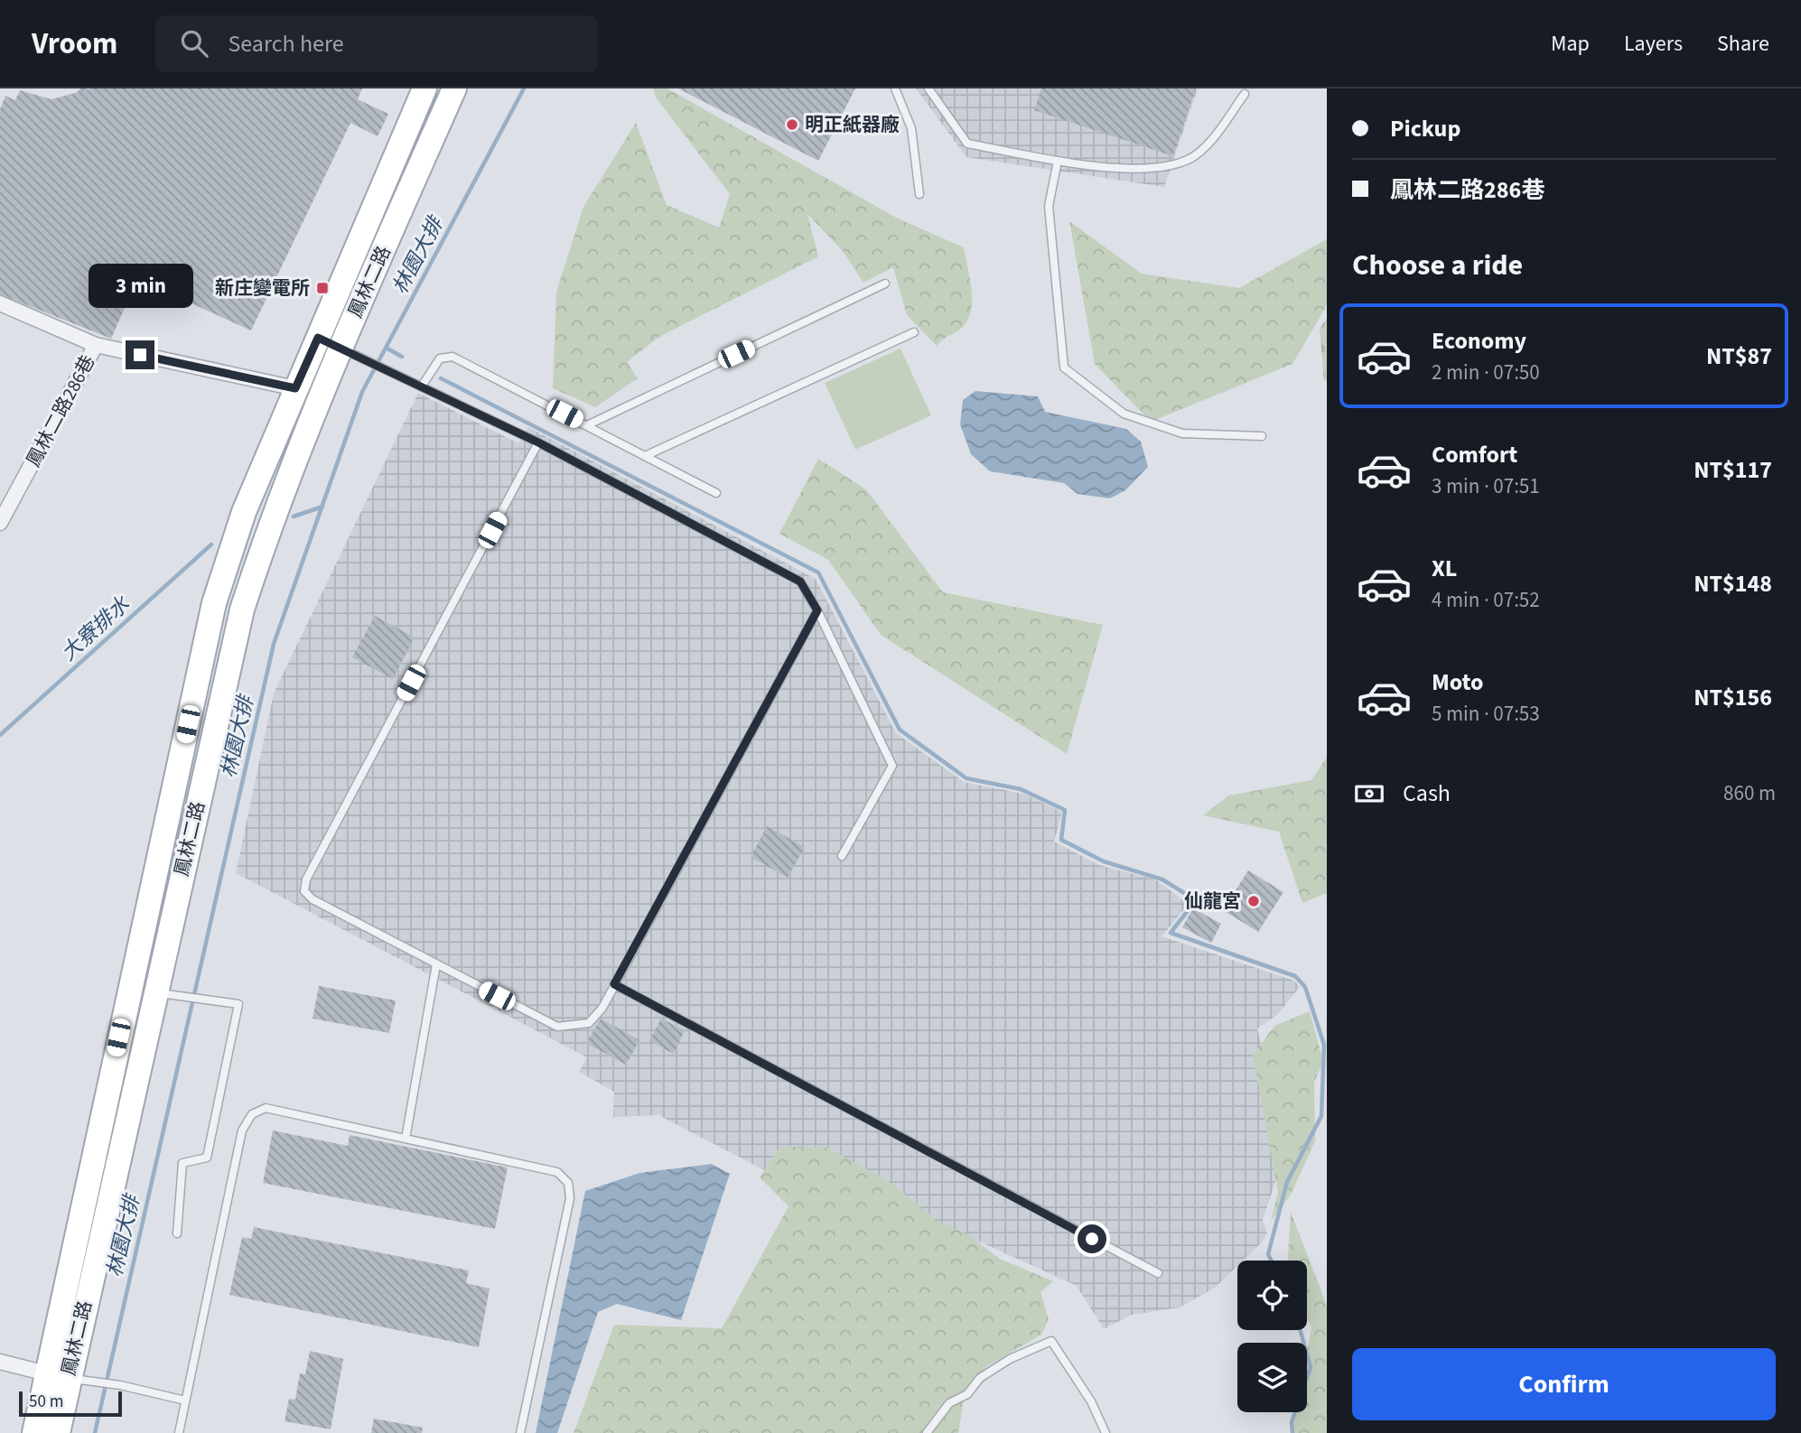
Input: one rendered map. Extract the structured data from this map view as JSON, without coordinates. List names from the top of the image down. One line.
{"streets":{"main road":["鳳林二路"],"street":["鳳林二路286巷"]},"crossings":[["鳳林二路","鳳林二路286巷"]],"water":["林園大排","大寮排水"],"places":{"other":["明正紙器廠","仙龍宮"],"transit":["新庄變電所"]},"scale_bar":"50 m","page":{"header":"Vroom","search":"Search here","nav":["Map","Layers","Share"],"banner":["Pickup","鳳林二路286巷"],"heading":"Choose a ride","bubble":"3 min","list":[{"name":"Economy","note":"2 min · 07:50","value":"NT$87"},{"name":"Comfort","note":"3 min · 07:51","value":"NT$117"},{"name":"XL","note":"4 min · 07:52","value":"NT$148"},{"name":"Moto","note":"5 min · 07:53","value":"NT$156"}],"pay":["Cash","860 m"],"buttons":"Confirm","scale":"50 m"}}
